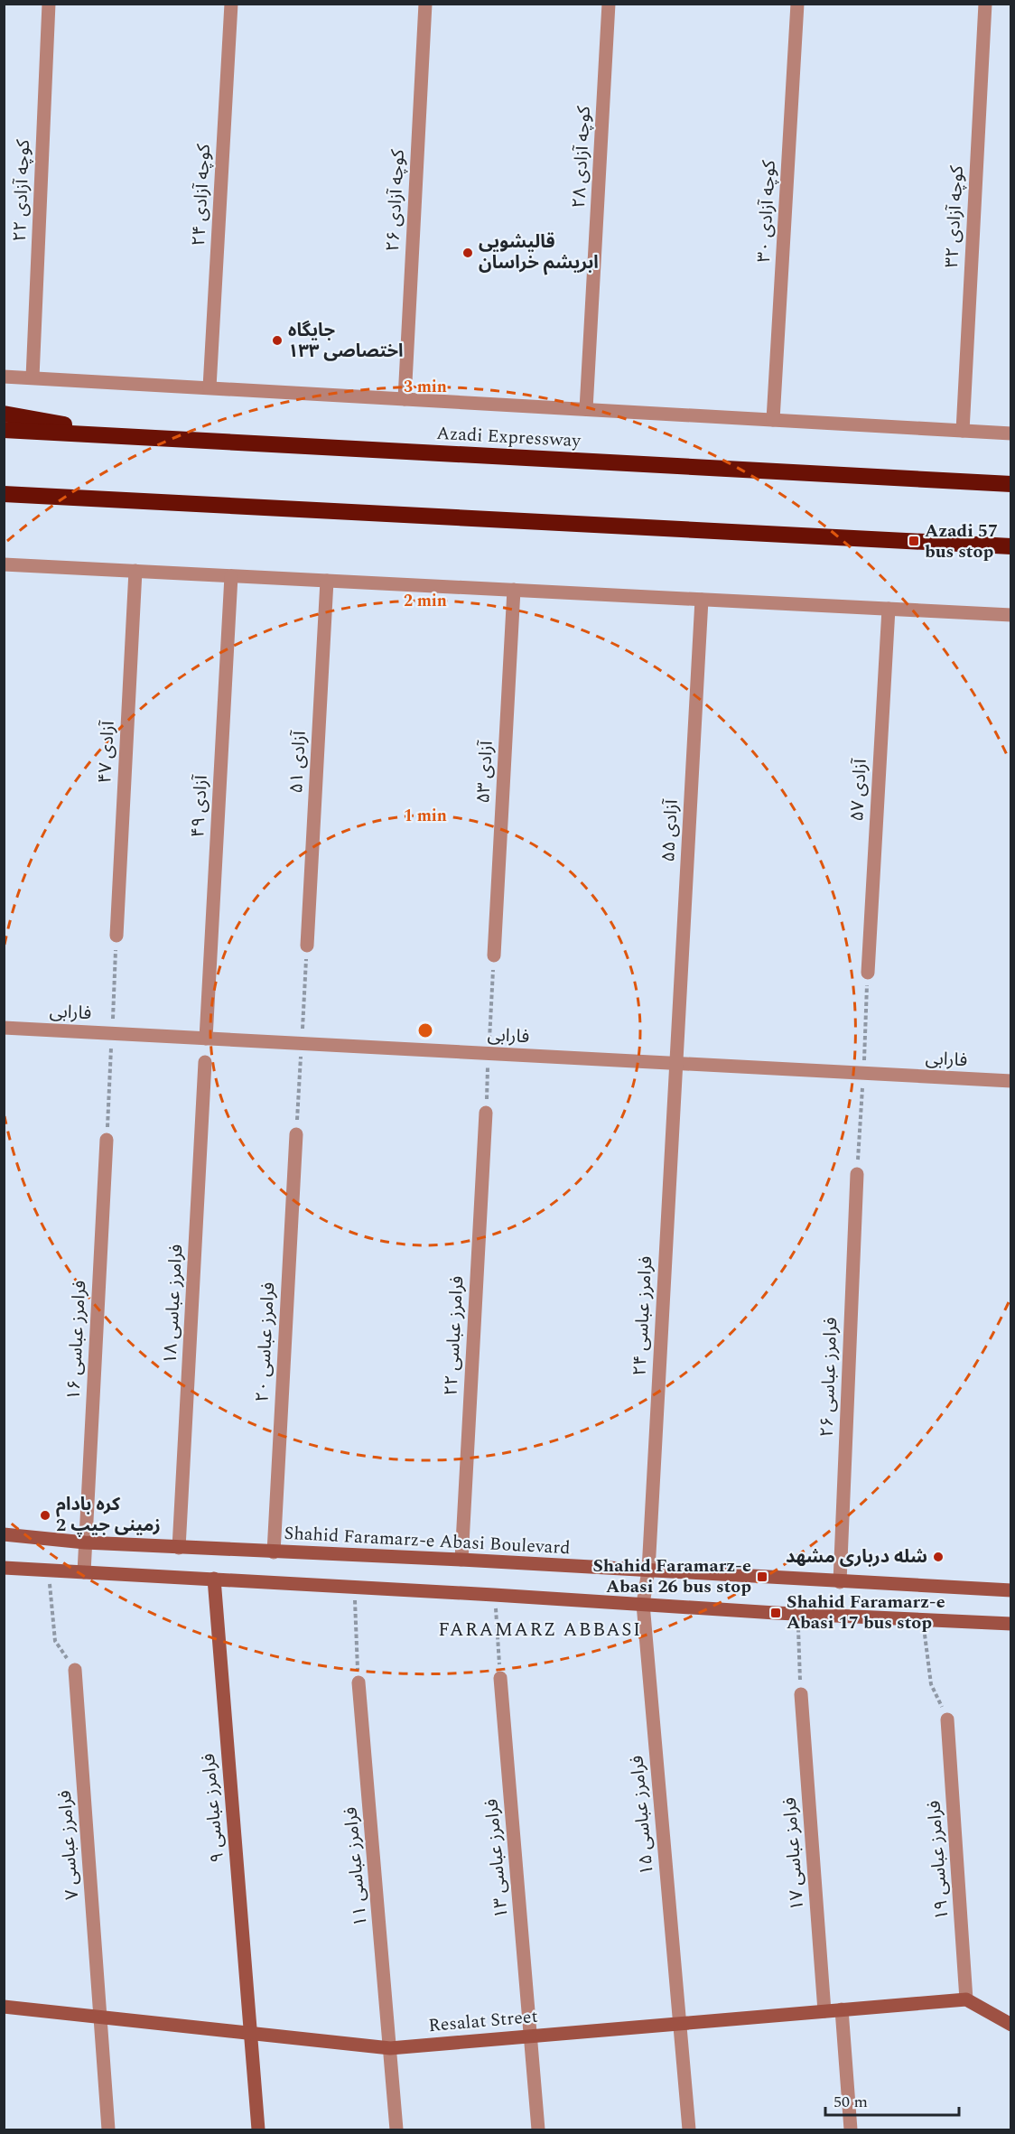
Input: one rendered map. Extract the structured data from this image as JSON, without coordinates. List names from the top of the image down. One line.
{"streets":{"highway":["Azadi Expressway"],"main road":["Shahid Faramarz-e Abasi Boulevard","فرامرز عباسی ۹","Resalat Street"],"street":["کوچه آزادی ۲۸","کوچه آزادی ۲۲","کوچه آزادی ۲۴","کوچه آزادی ۲۶","کوچه آزادی ۳۰","کوچه آزادی ۳۲","۴۷ آزادی","۵۱ آزادی","۵۳ آزادی","آزادی ۵۷","۴۹ آزادی","آزادی ۵۵","فارابی","فرامرز عباسی ۱۸","فرامرز عباسی ۲۴","فرامرز عباسی ۲۲","فرامرز عباسی ۱۶","فرامرز عباسی ۲۰","فرامرز عباسی ۲۶","فرامرز عباسی ۱۵","فرامرز عباسی ۷","فرامز عباسی ۱۷","فرامرز عباسی ۱۳","فرامرز عباسی ۱۹","فرامرز عباسی ۱۱"]},"crossings":[["۴۹ آزادی","فارابی"],["آزادی ۵۵","فارابی"],["آزادی ۵۵","فرامرز عباسی ۲۴"],["فارابی","فرامرز عباسی ۲۴"],["فرامرز عباسی ۱۸","Shahid Faramarz-e Abasi Boulevard"],["فرامرز عباسی ۲۴","Shahid Faramarz-e Abasi Boulevard"],["فرامرز عباسی ۲۴","فرامرز عباسی ۱۵"],["فرامرز عباسی ۲۲","Shahid Faramarz-e Abasi Boulevard"],["فرامرز عباسی ۱۶","Shahid Faramarz-e Abasi Boulevard"],["فرامرز عباسی ۲۰","Shahid Faramarz-e Abasi Boulevard"],["فرامرز عباسی ۲۶","Shahid Faramarz-e Abasi Boulevard"],["فرامرز عباسی ۹","Resalat Street"],["فرامرز عباسی ۱۵","Resalat Street"],["فرامرز عباسی ۷","Resalat Street"],["فرامز عباسی ۱۷","Resalat Street"],["فرامرز عباسی ۱۳","Resalat Street"],["فرامرز عباسی ۱۹","Resalat Street"],["فرامرز عباسی ۱۱","Resalat Street"]],"districts":["FARAMARZ ABBASI"],"places":{"other":["قالیشویی ابریشم خراسان","جایگاه اختصاصی ۱۳۳","کره بادام زمینی جیپ 2","شله درباری مشهد"],"transit":["Azadi 57 bus stop","Shahid Faramarz-e Abasi 26 bus stop","Shahid Faramarz-e Abasi 17 bus stop"]},"scale_bar":"50 m","rings":["3 min","2 min","1 min"]}
